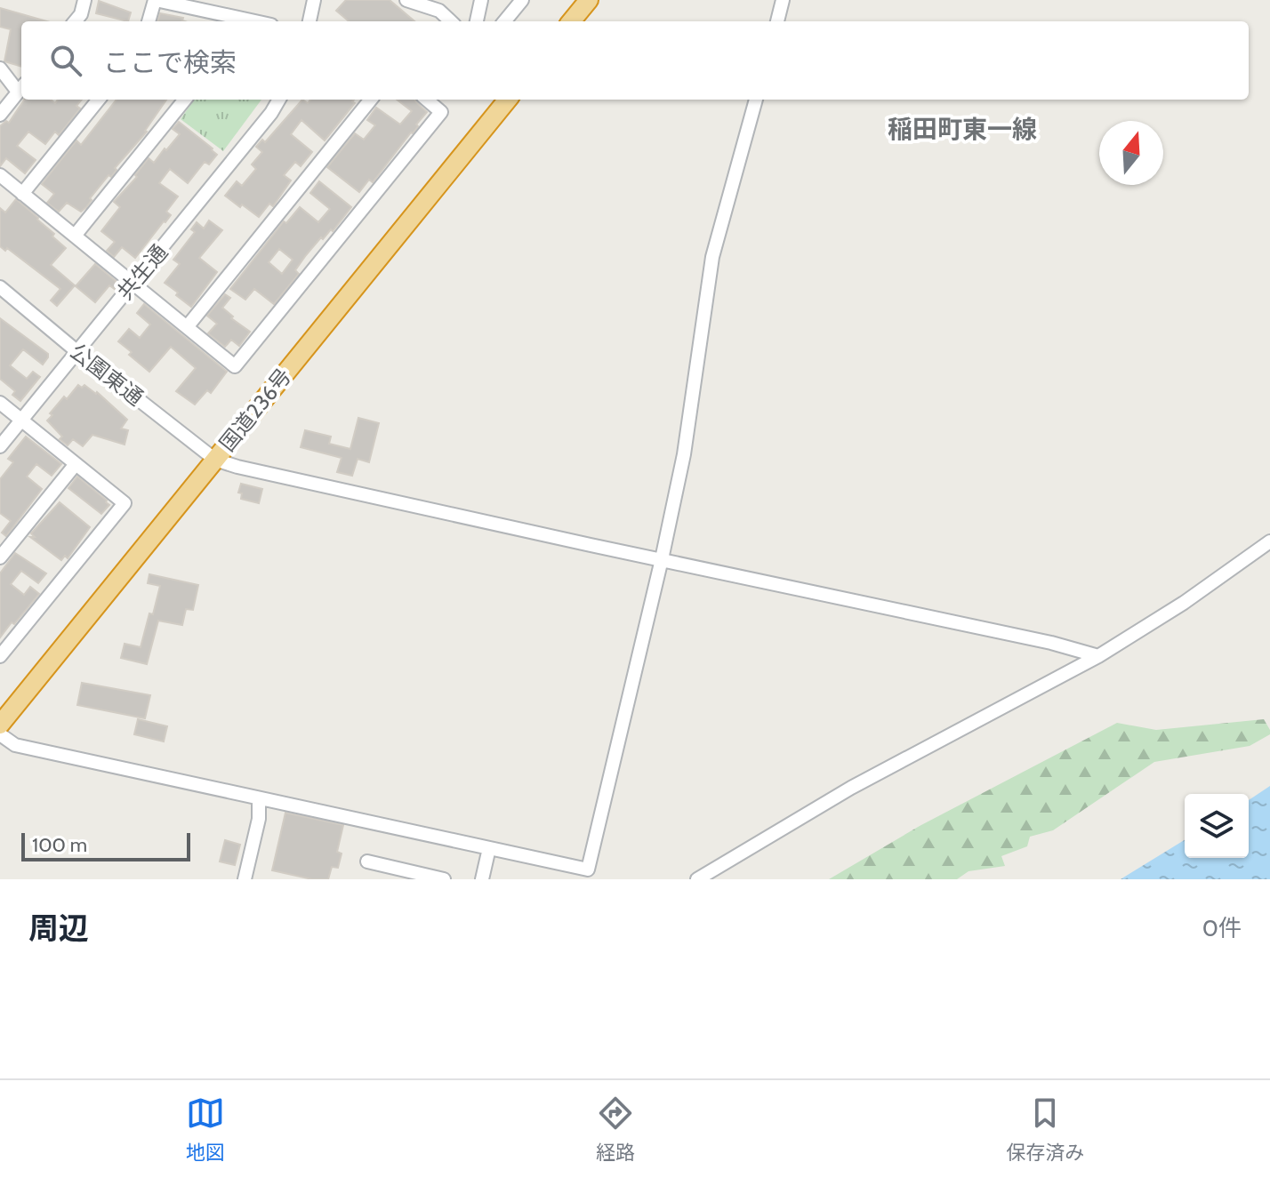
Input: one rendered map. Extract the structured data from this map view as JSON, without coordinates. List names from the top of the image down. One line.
{"streets":{"highway":["国道236号"],"street":["共生通","公園東通"]},"crossings":[["共生通","公園東通"],["公園東通","国道236号"]],"districts":["稲田町東一線"],"scale_bar":"100 m","north":"top","page":{"search":"ここで検索","scale":"100 m","heading":["周辺","0件"],"nav":["地図","経路","保存済み"]}}
